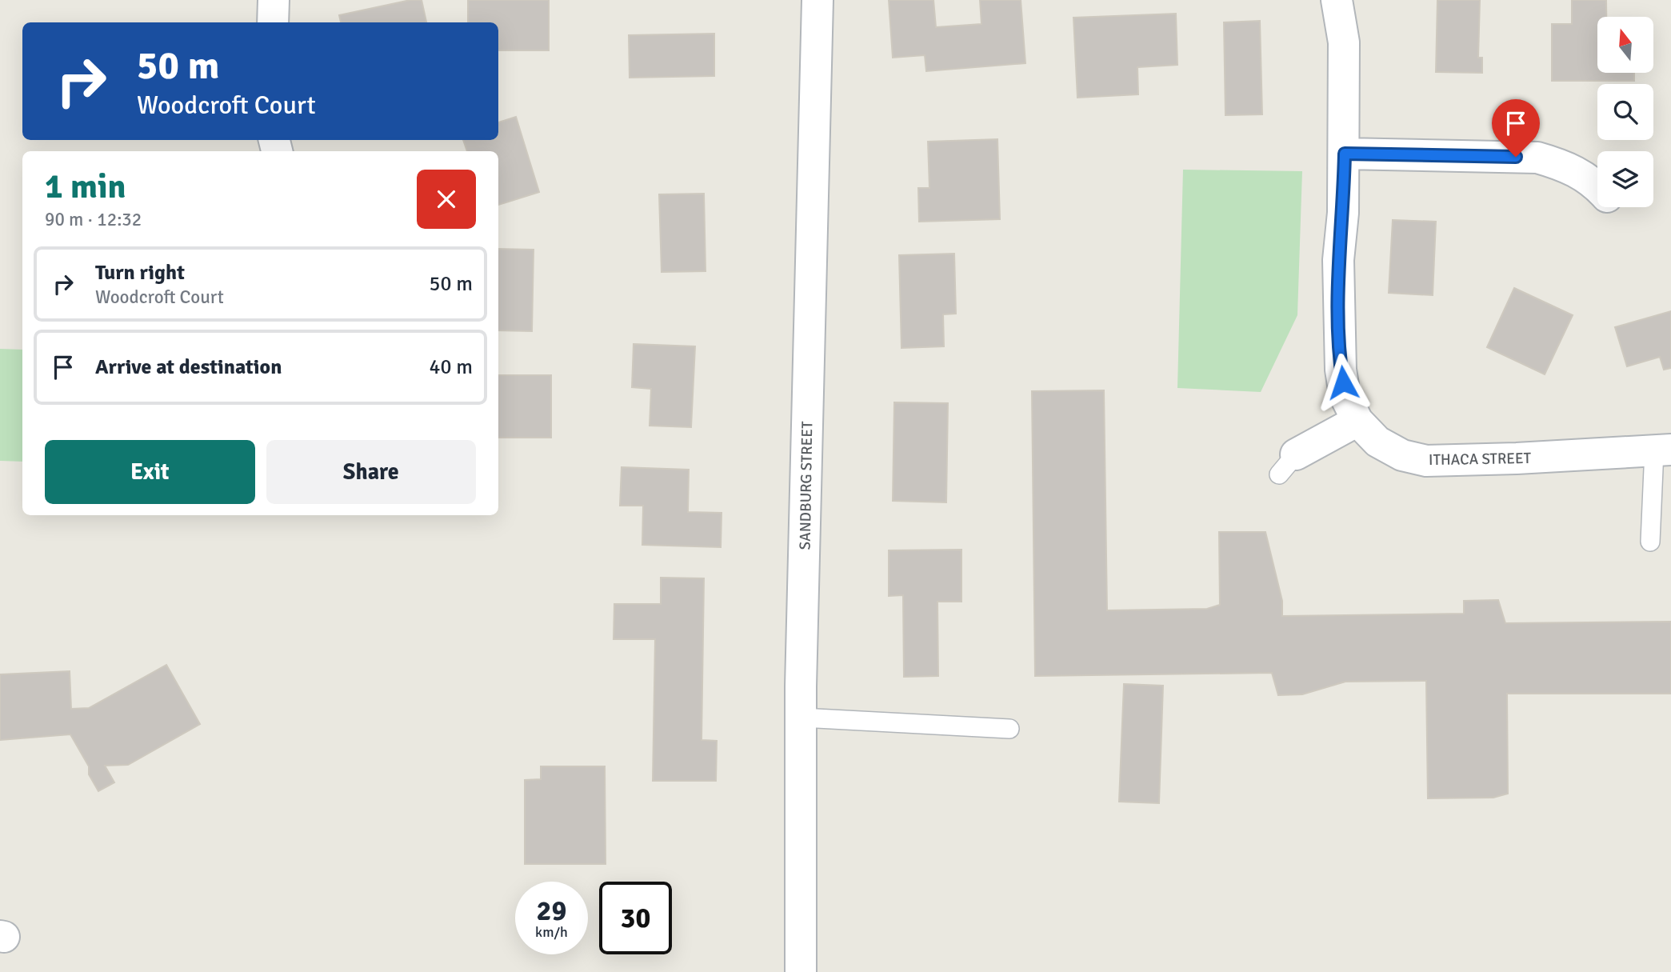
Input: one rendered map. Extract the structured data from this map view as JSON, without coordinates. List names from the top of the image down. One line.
{"streets":{"street":["ITHACA STREET","SANDBURG STREET"]},"north":"top","page":{"turn":["50 m","Woodcroft Court"],"heading":["1 min","90 m · 12:32"],"list":[{"name":"Turn right","note":"Woodcroft Court","value":"50 m"},{"name":"Arrive at destination","value":"40 m"}],"buttons":["Exit","Share"],"speed":"29 km/h","limit":"30"}}
